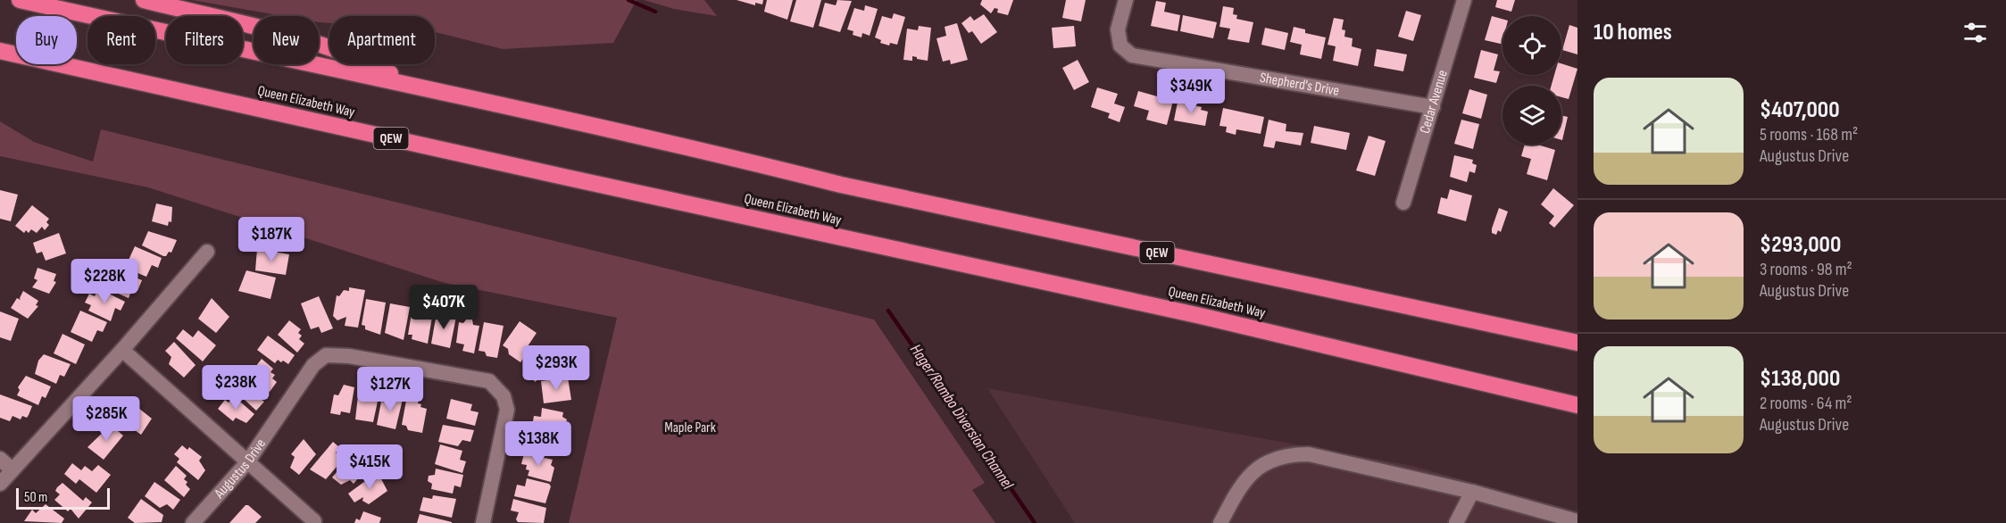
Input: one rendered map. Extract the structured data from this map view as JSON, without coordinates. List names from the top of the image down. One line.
{"streets":{"highway":["Queen Elizabeth Way","QEW"],"street":["Shepherd's Drive","Cedar Avenue","Augustus Drive"]},"crossings":[["Shepherd's Drive","Cedar Avenue"]],"water":["Hager/Rambo Diversion Channel"],"parks":["Maple Park"],"scale_bar":"50 m","page":{"heading":"10 homes","chip":["Buy","Rent","Filters","New","Apartment"],"list":[{"name":"$407,000","note":"5 rooms · 168 m² · Augustus Drive"},{"name":"$293,000","note":"3 rooms · 98 m² · Augustus Drive"},{"name":"$138,000","note":"2 rooms · 64 m² · Augustus Drive"}],"price":["$349K","$187K","$228K","$407K","$293K","$238K","$127K","$285K","$138K","$415K"],"scale":"50 m"}}
